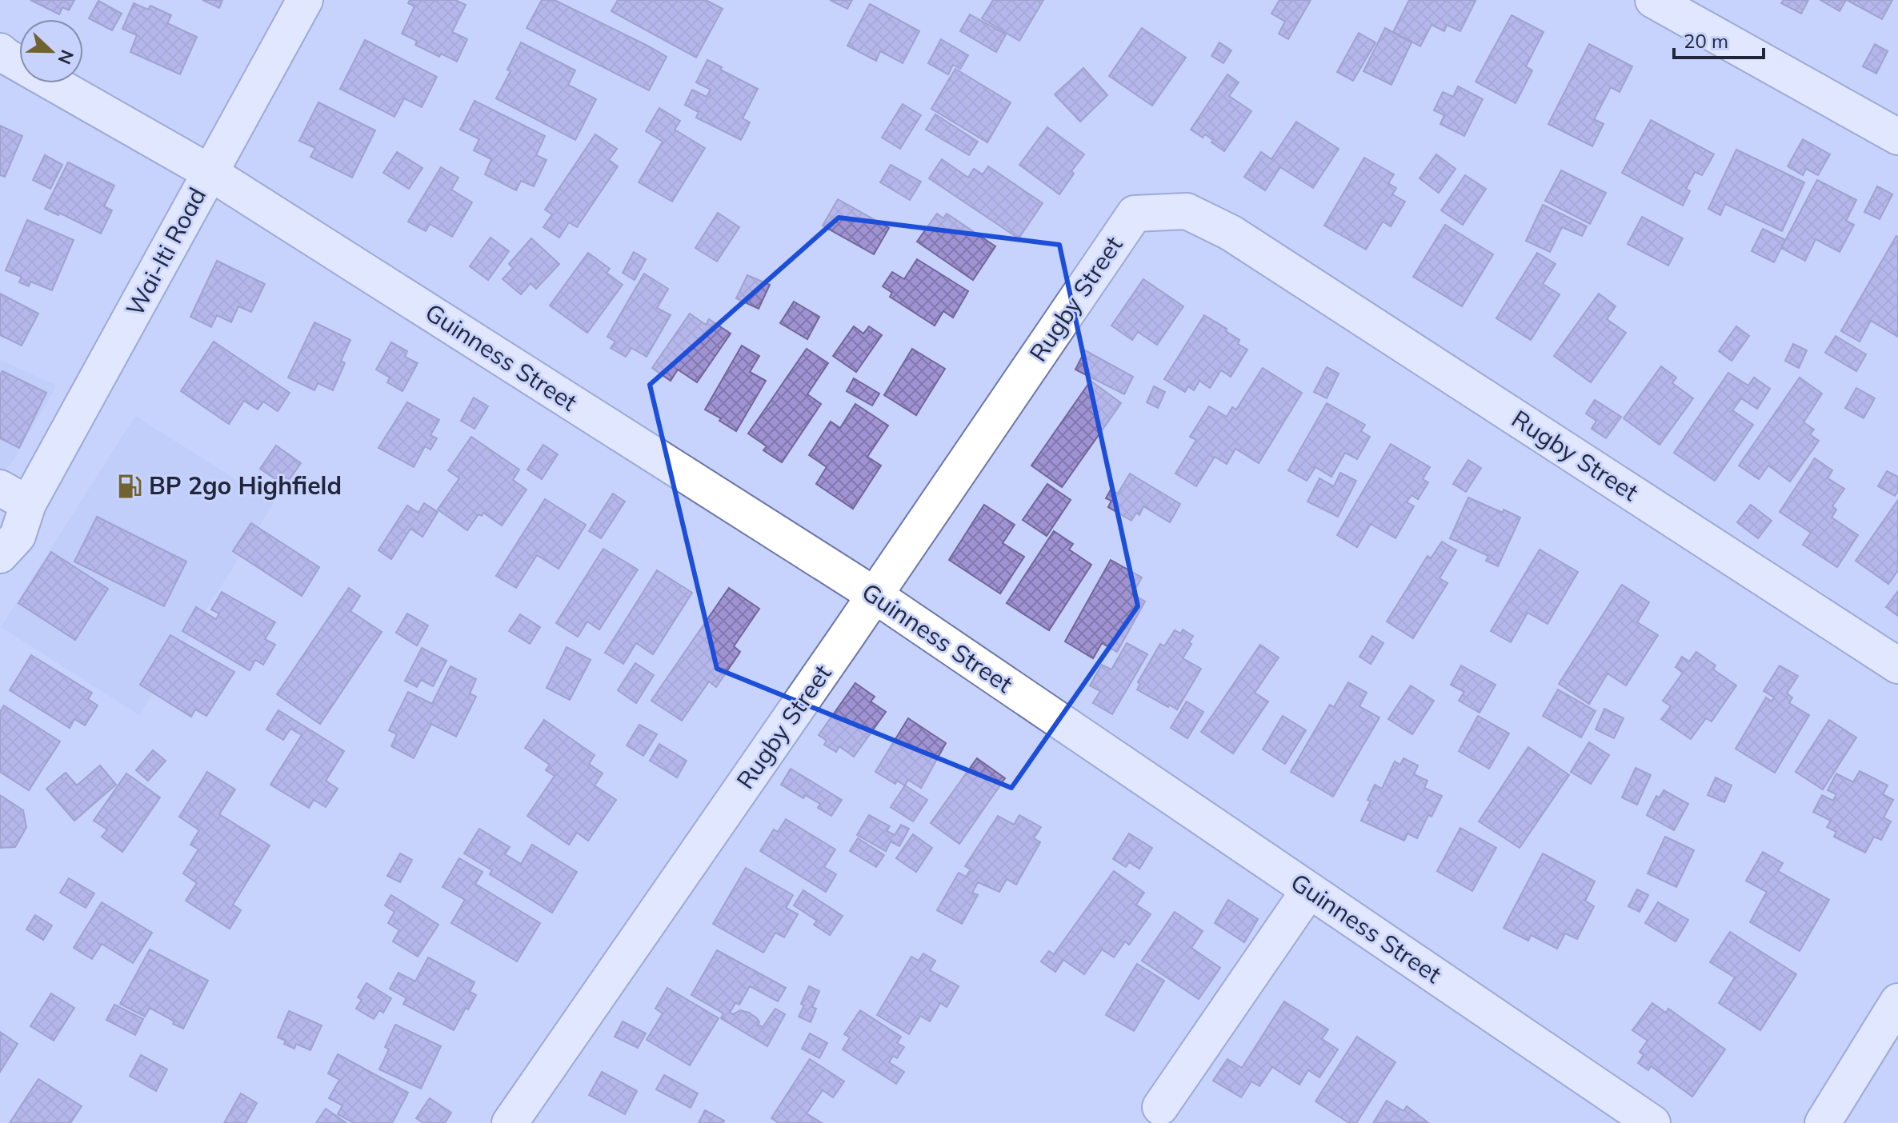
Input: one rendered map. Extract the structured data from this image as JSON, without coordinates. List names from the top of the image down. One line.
{"streets":{"street":["Wai-Iti Road","Rugby Street","Guinness Street"]},"crossings":[["Wai-Iti Road","Guinness Street"],["Rugby Street","Guinness Street"]],"places":{"fuel station":["BP 2go Highfield"]},"scale_bar":"20 m","north":"right"}
